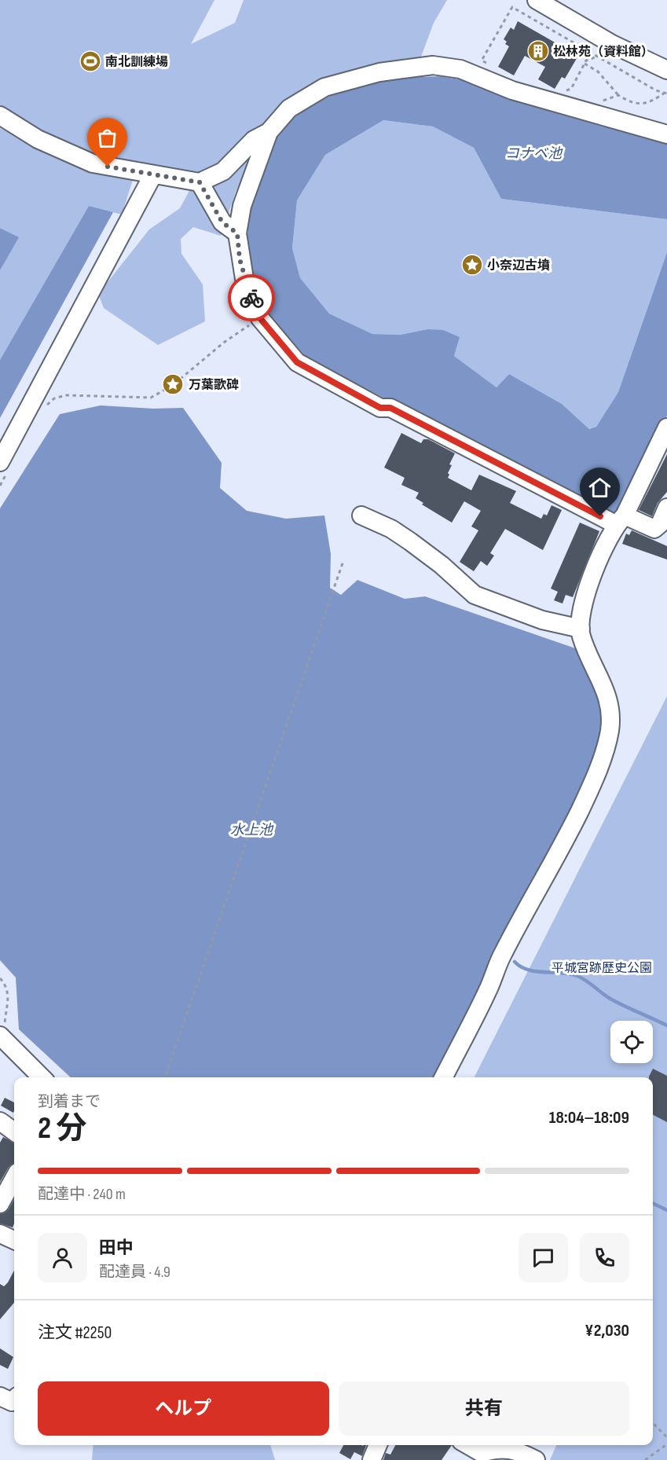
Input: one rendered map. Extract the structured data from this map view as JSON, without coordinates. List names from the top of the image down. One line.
{"water":["コナベ池","水上池"],"parks":["平城宮跡歴史公園"],"places":{"building":["松林苑（資料館）"],"sports":["南北訓練場"],"place":["小奈辺古墳","万葉歌碑"]},"page":{"heading":["2 分","到着まで","18:04–18:09"],"panel":["田中","配達員 · 4.9","注文 #2250","¥2,030"],"bar":"配達中 · 240 m","buttons":["ヘルプ","共有"]}}
